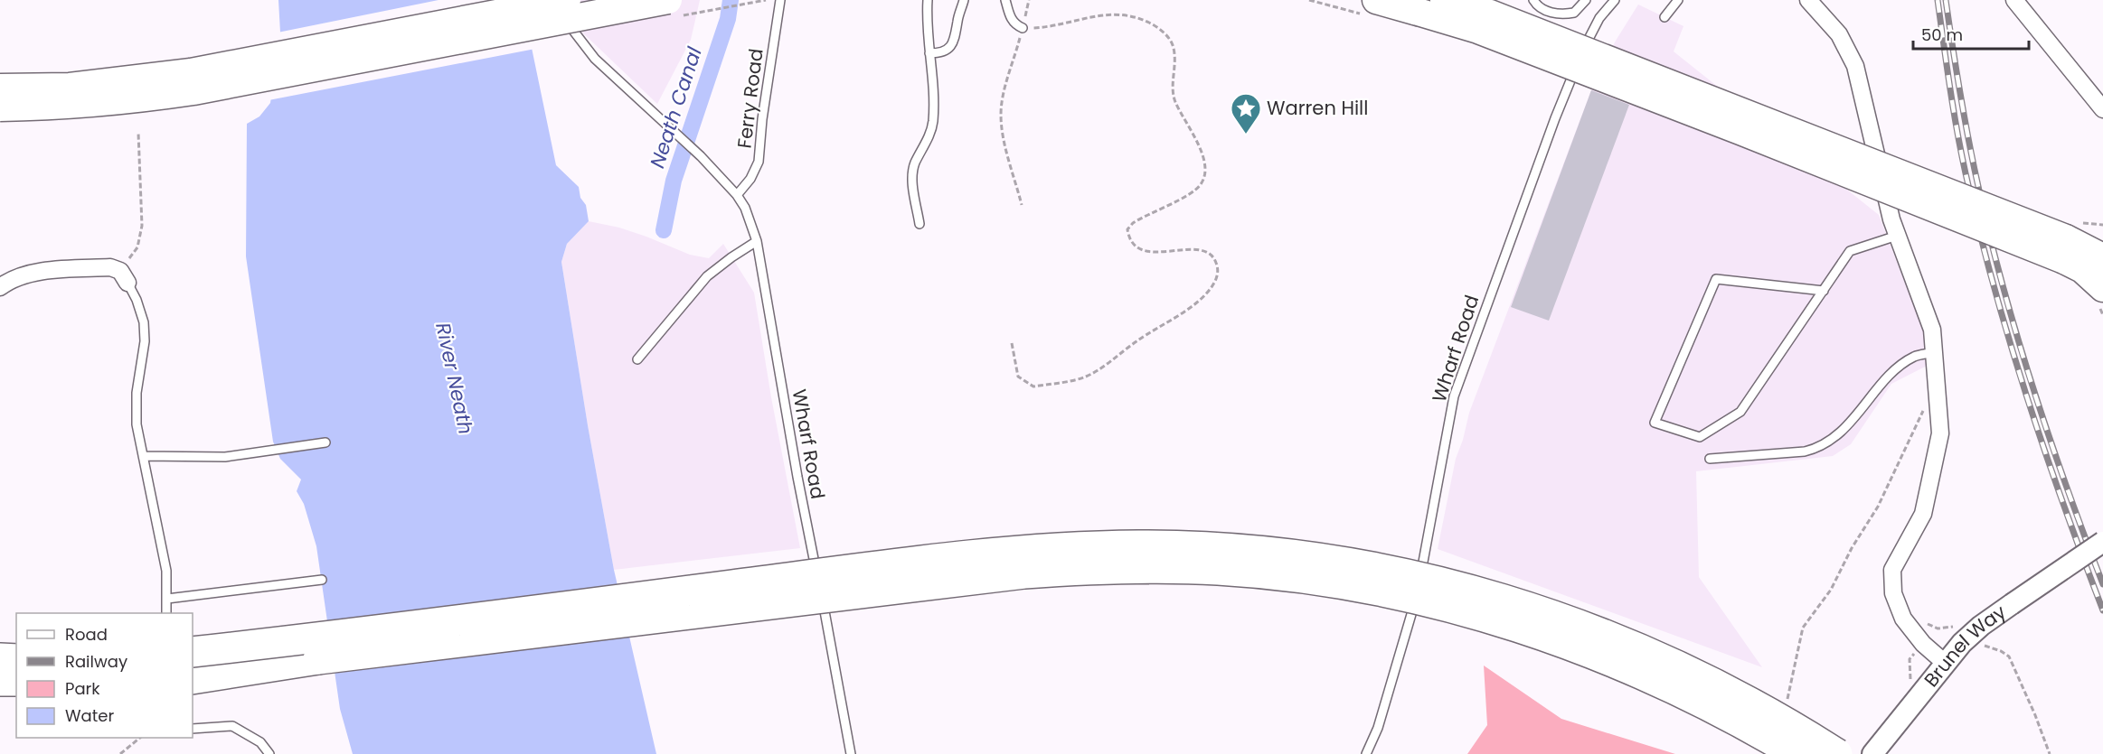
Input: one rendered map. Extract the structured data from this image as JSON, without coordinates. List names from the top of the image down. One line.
{"streets":{"street":["Brunel Way"],"lane":["Ferry Road","Wharf Road"]},"crossings":[["Ferry Road","Wharf Road"]],"water":["Neath Canal","River Neath"],"places":{"place":["Warren Hill"]},"legend":["Road","Railway","Park","Water"],"scale_bar":"50 m"}
